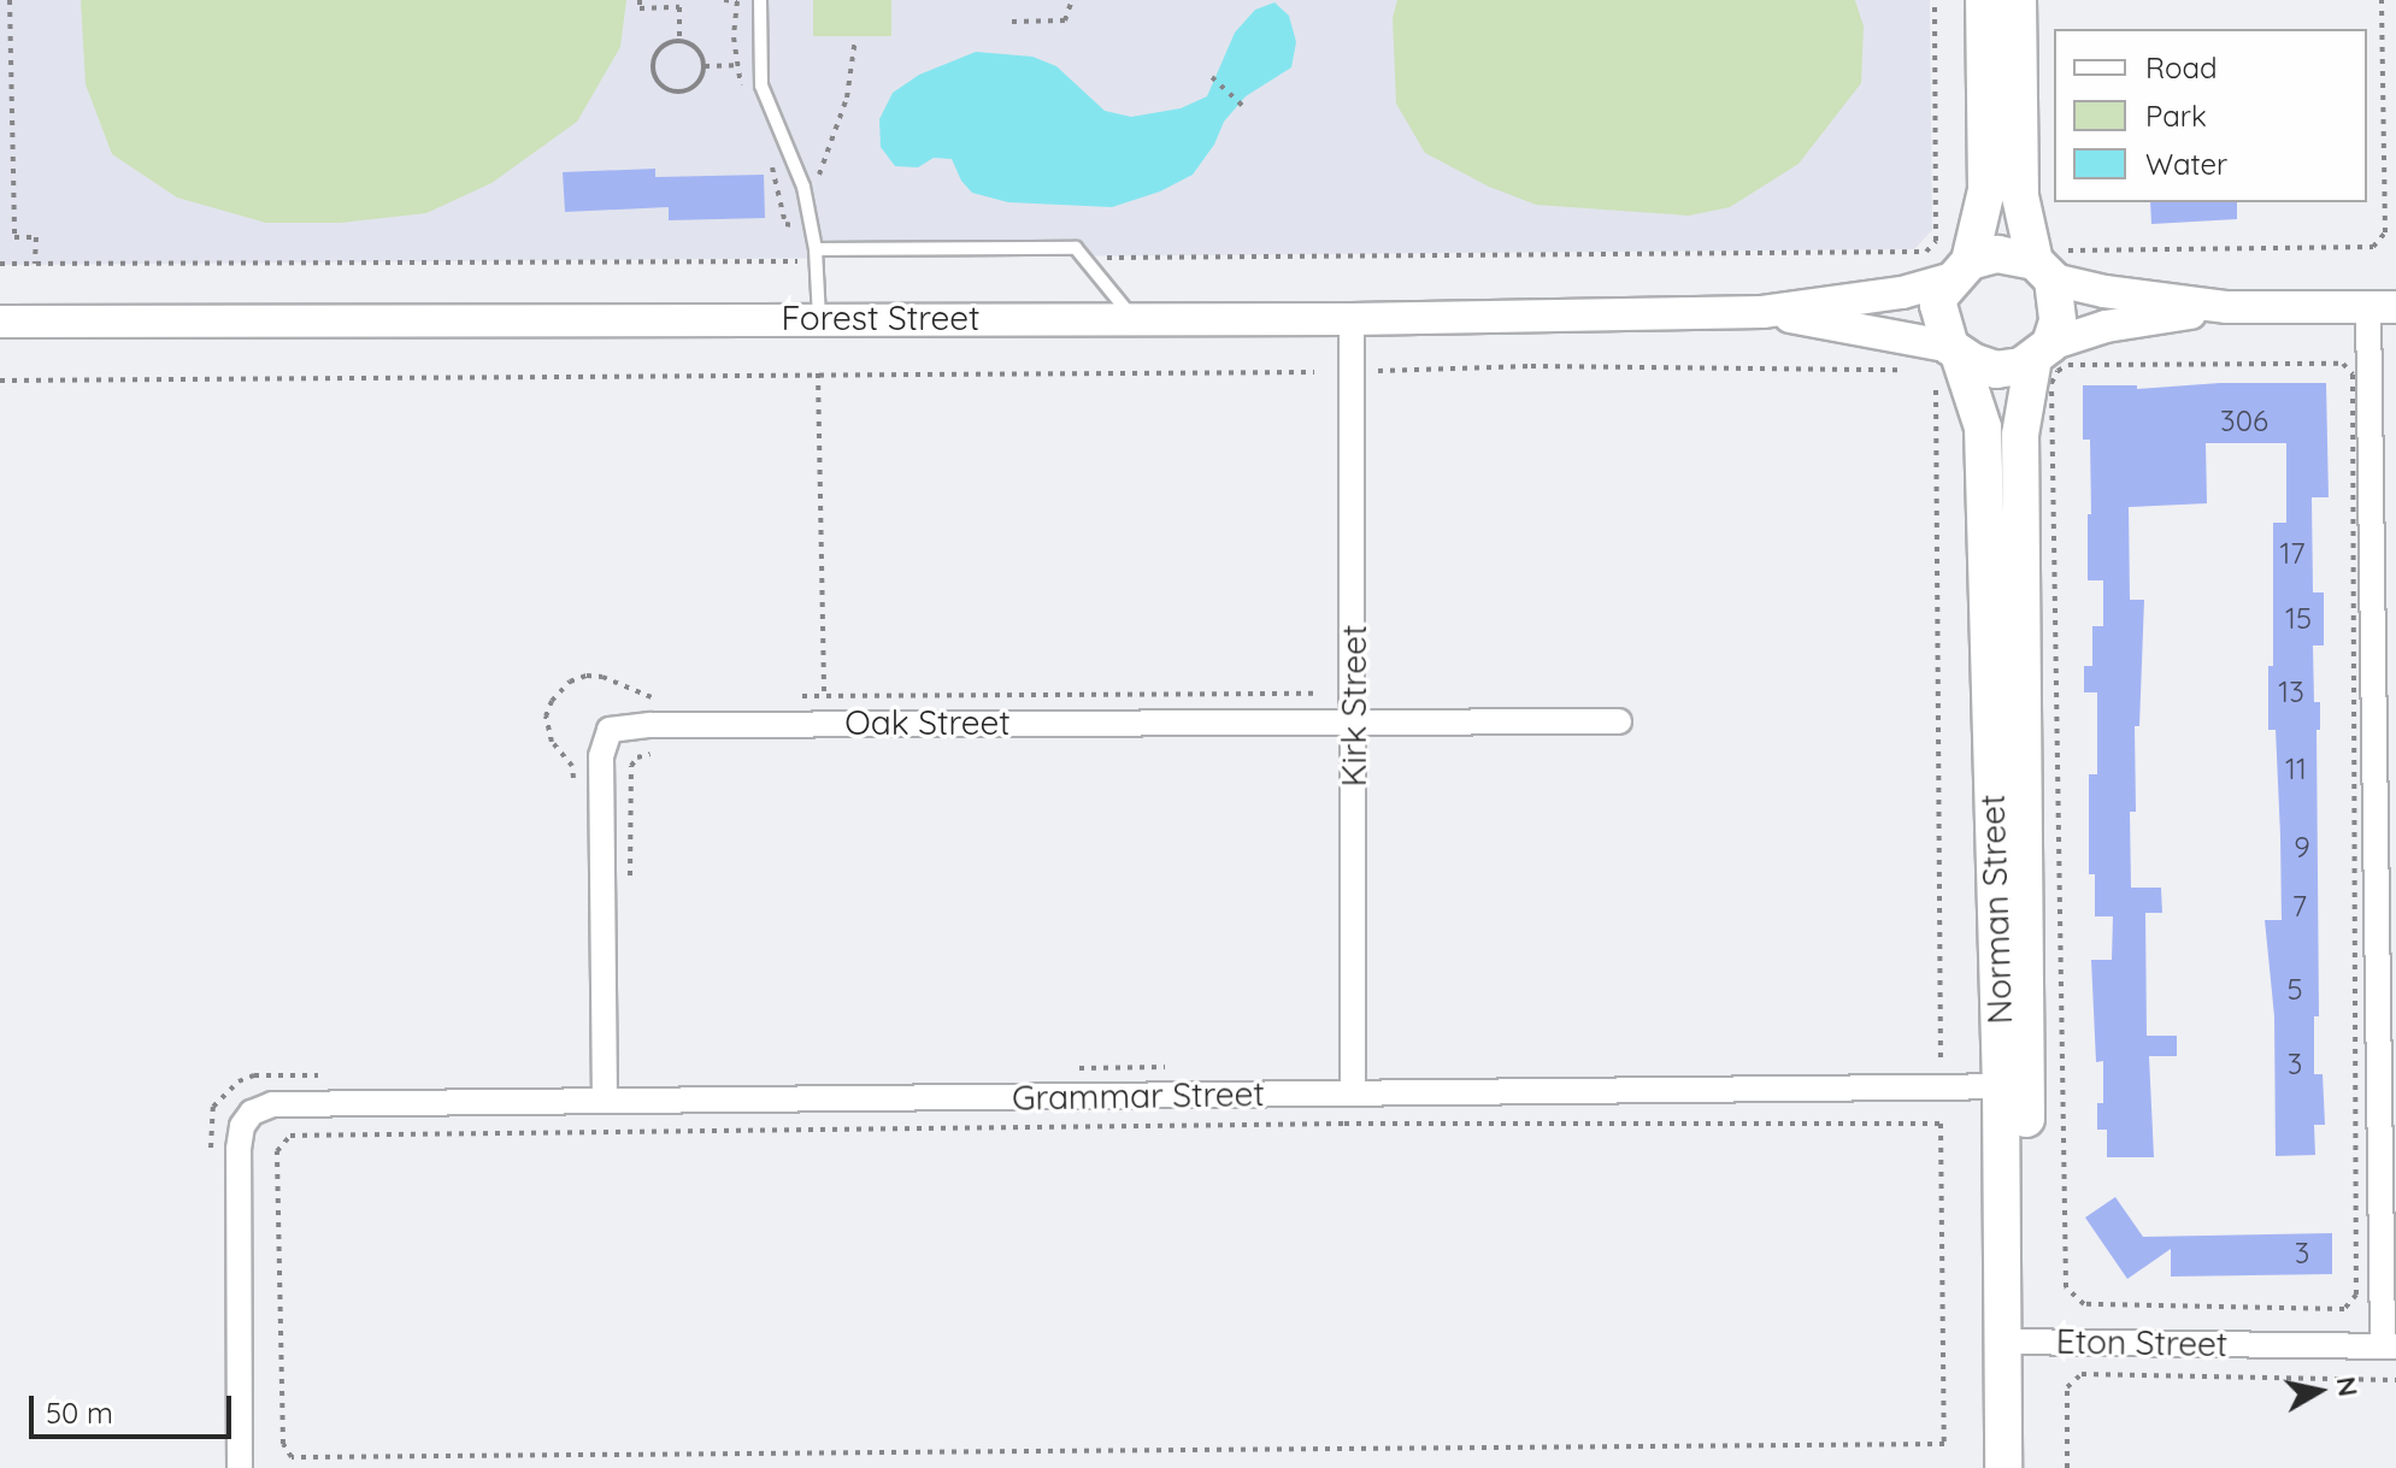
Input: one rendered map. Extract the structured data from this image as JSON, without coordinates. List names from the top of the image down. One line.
{"streets":{"main road":["Norman Street"],"street":["Forest Street","Kirk Street","Oak Street","Grammar Street","Eton Street"]},"crossings":[["Forest Street","Kirk Street"],["Forest Street","Norman Street"],["Kirk Street","Oak Street"],["Kirk Street","Grammar Street"],["Oak Street","Grammar Street"],["Norman Street","Grammar Street"],["Norman Street","Eton Street"]],"house_numbers":["306","17","15","13","11","9","7","5","3","3"],"legend":["Road","Park","Water"],"scale_bar":"50 m","north":"right"}
